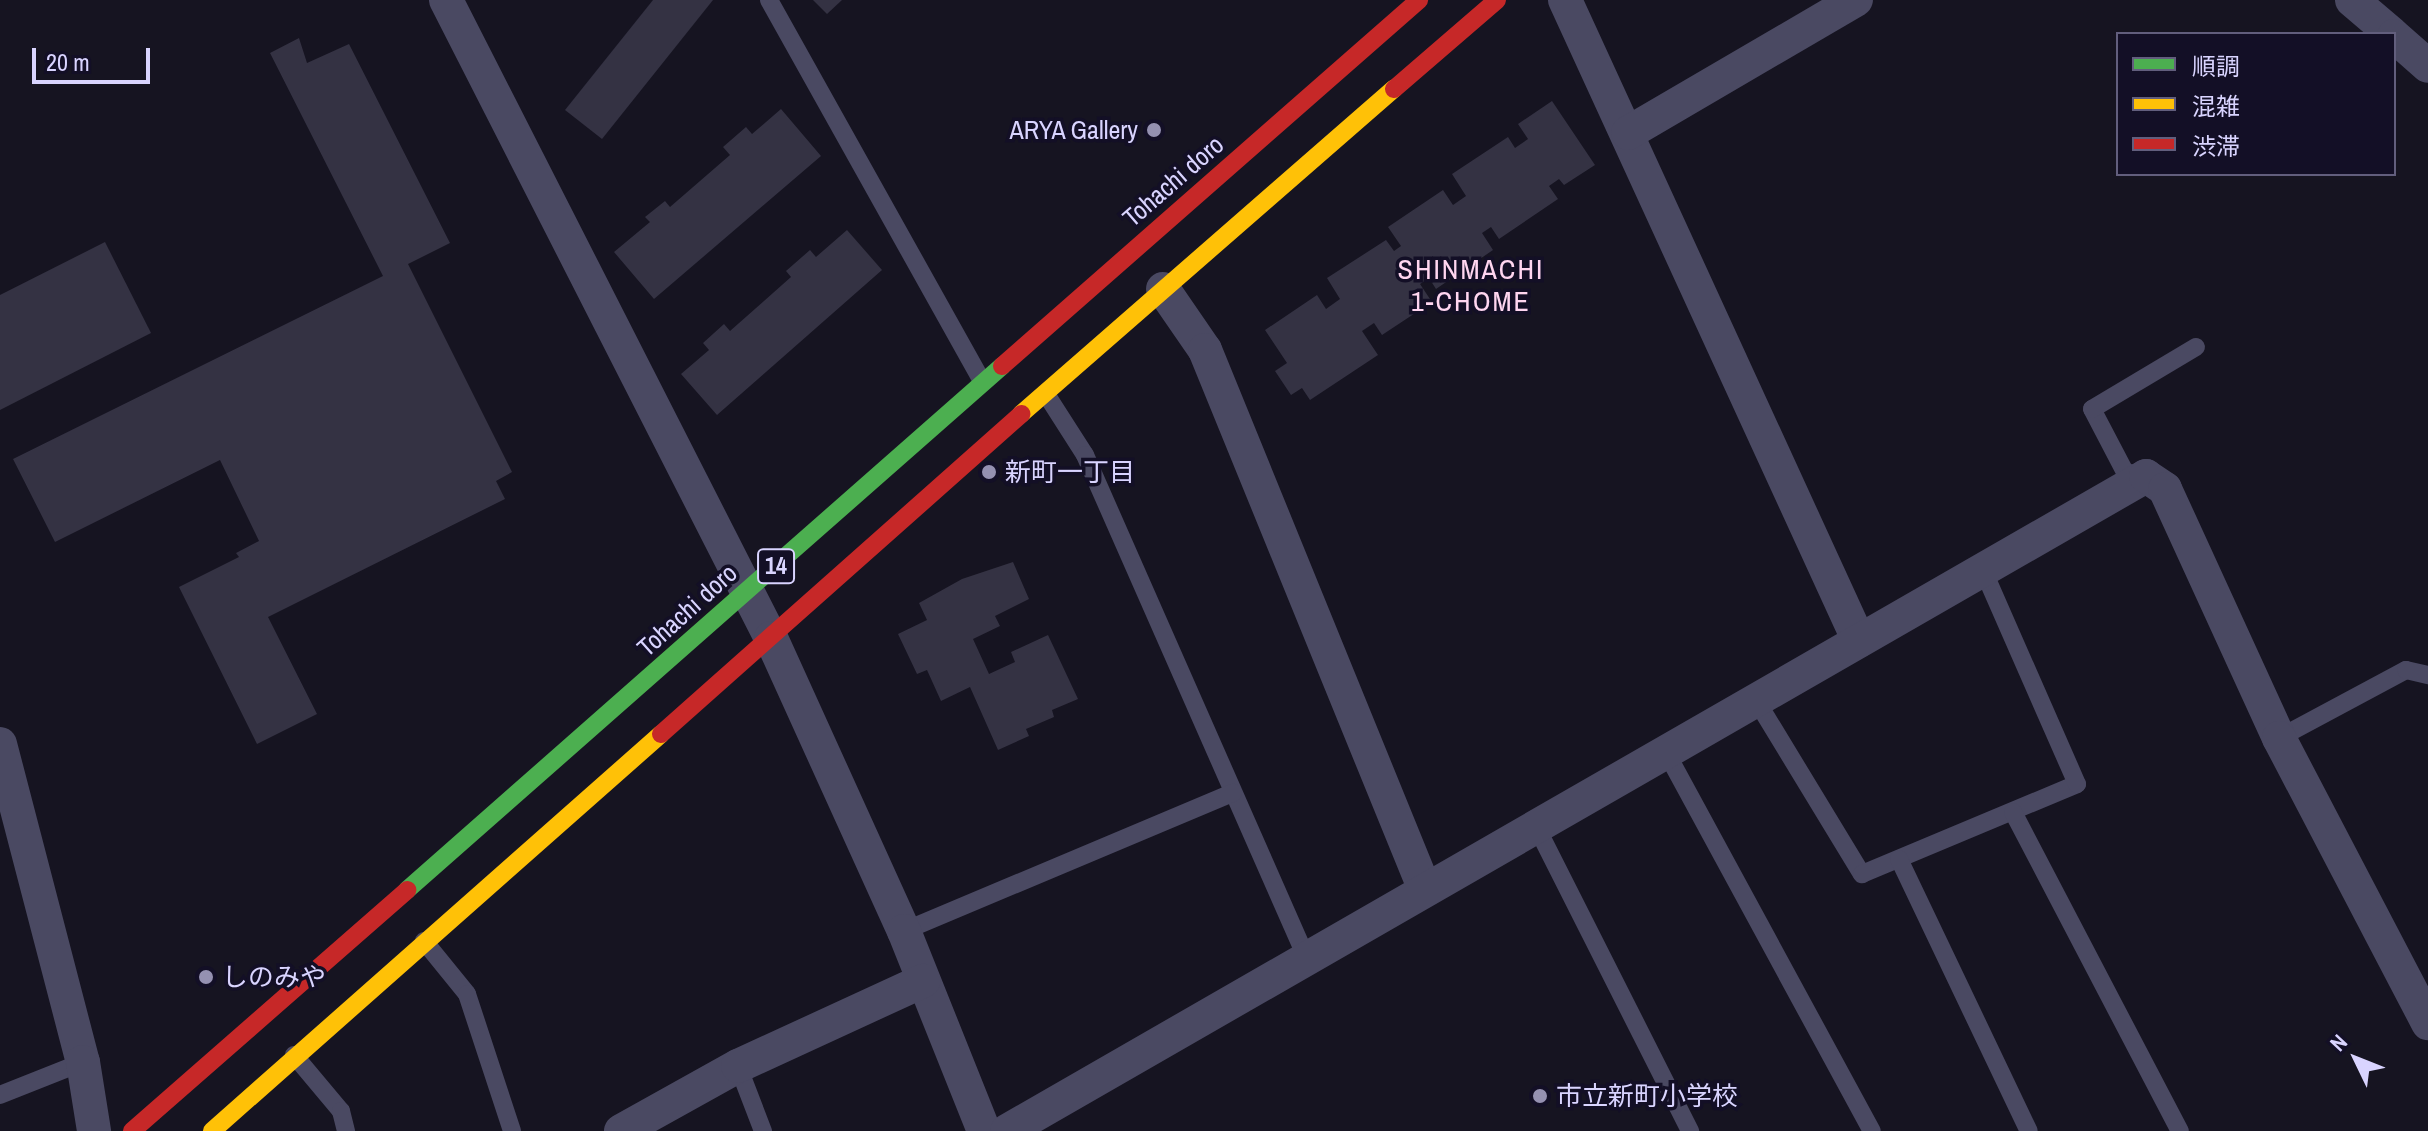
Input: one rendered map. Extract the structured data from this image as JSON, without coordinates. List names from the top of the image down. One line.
{"streets":{"main road":["Tohachi doro","14"]},"districts":["SHINMACHI 1-CHOME"],"places":["ARYA Gallery","新町一丁目","しのみや","市立新町小学校"],"legend":["順調","混雑","渋滞"],"scale_bar":"20 m","north":"top left"}
